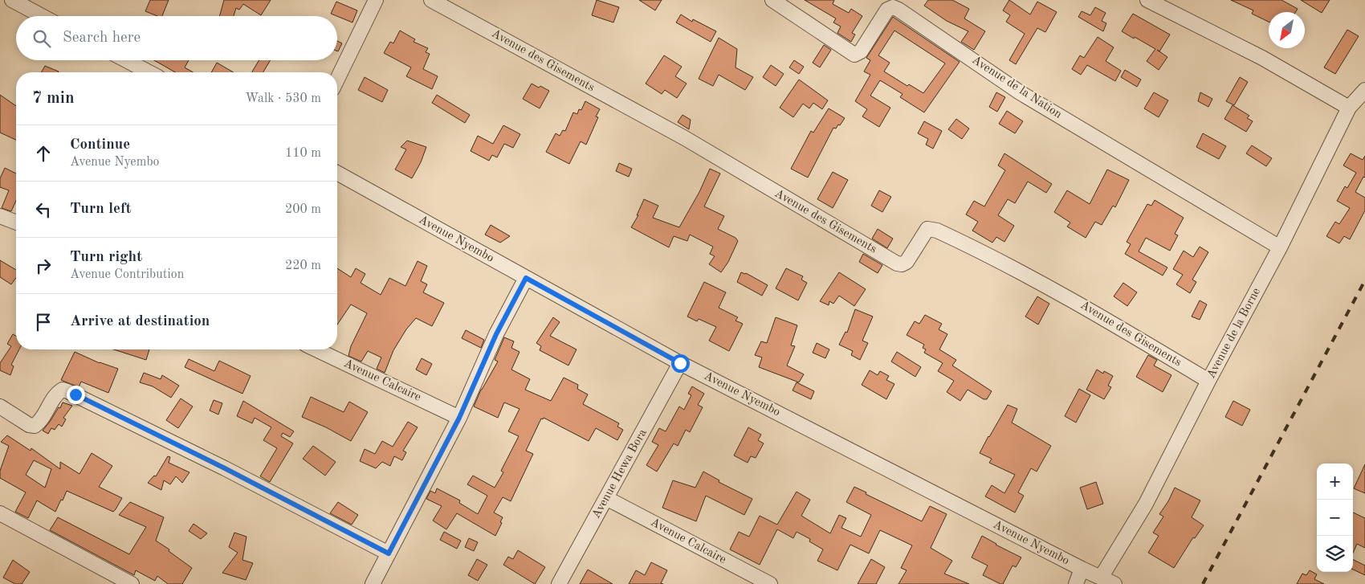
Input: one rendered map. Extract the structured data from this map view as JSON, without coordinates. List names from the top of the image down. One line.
{"streets":{"street":["Avenue des Gisements","Avenue de la Nation","Avenue Nyembo","Avenue de la Borne","Avenue Calcaire","Avenue Hewa Bora"]},"crossings":[["Avenue des Gisements","Avenue de la Borne"],["Avenue de la Nation","Avenue de la Borne"],["Avenue Nyembo","Avenue de la Borne"],["Avenue Nyembo","Avenue Hewa Bora"],["Avenue Calcaire","Avenue Hewa Bora"]],"north":"bottom left","page":{"search":"Search here","heading":["7 min","Walk · 530 m"],"list":[["Continue","Avenue Nyembo","110 m"],["Turn left","200 m"],["Turn right","Avenue Contribution","220 m"],"Arrive at destination"],"map_buttons":["+","−"]}}
